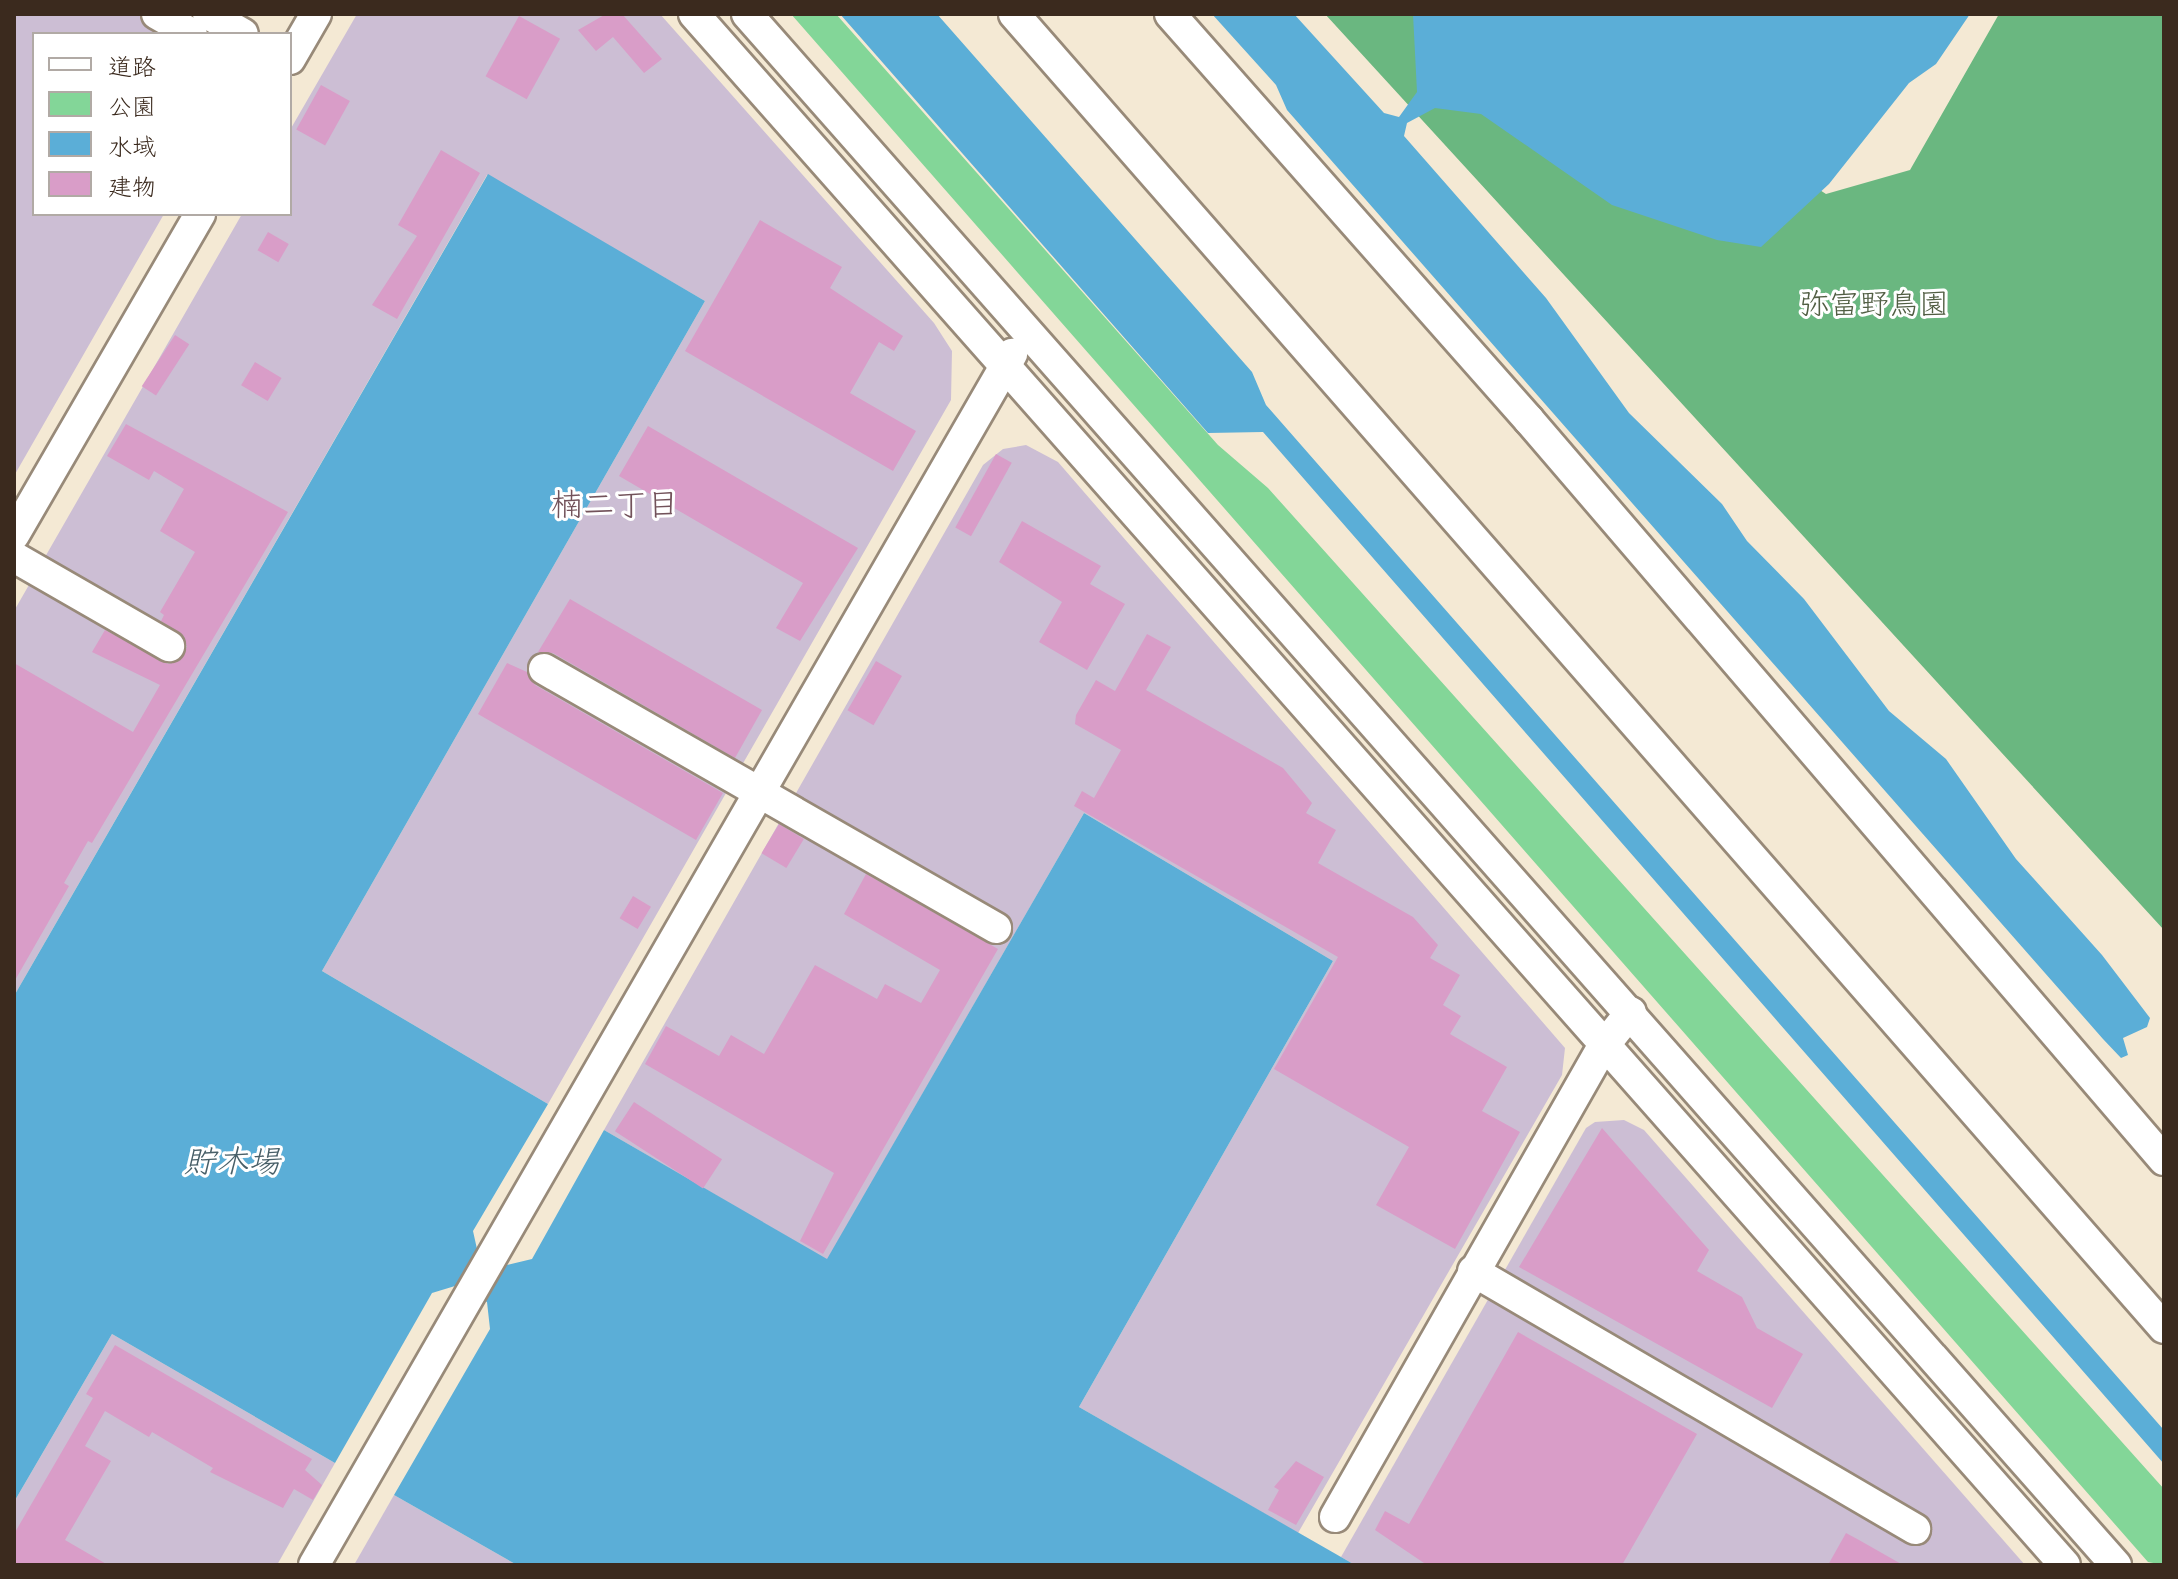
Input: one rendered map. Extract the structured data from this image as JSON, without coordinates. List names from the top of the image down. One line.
{"districts":["楠二丁目"],"water":["貯木場"],"parks":["弥富野鳥園"],"legend":["道路","公園","水域","建物"]}
